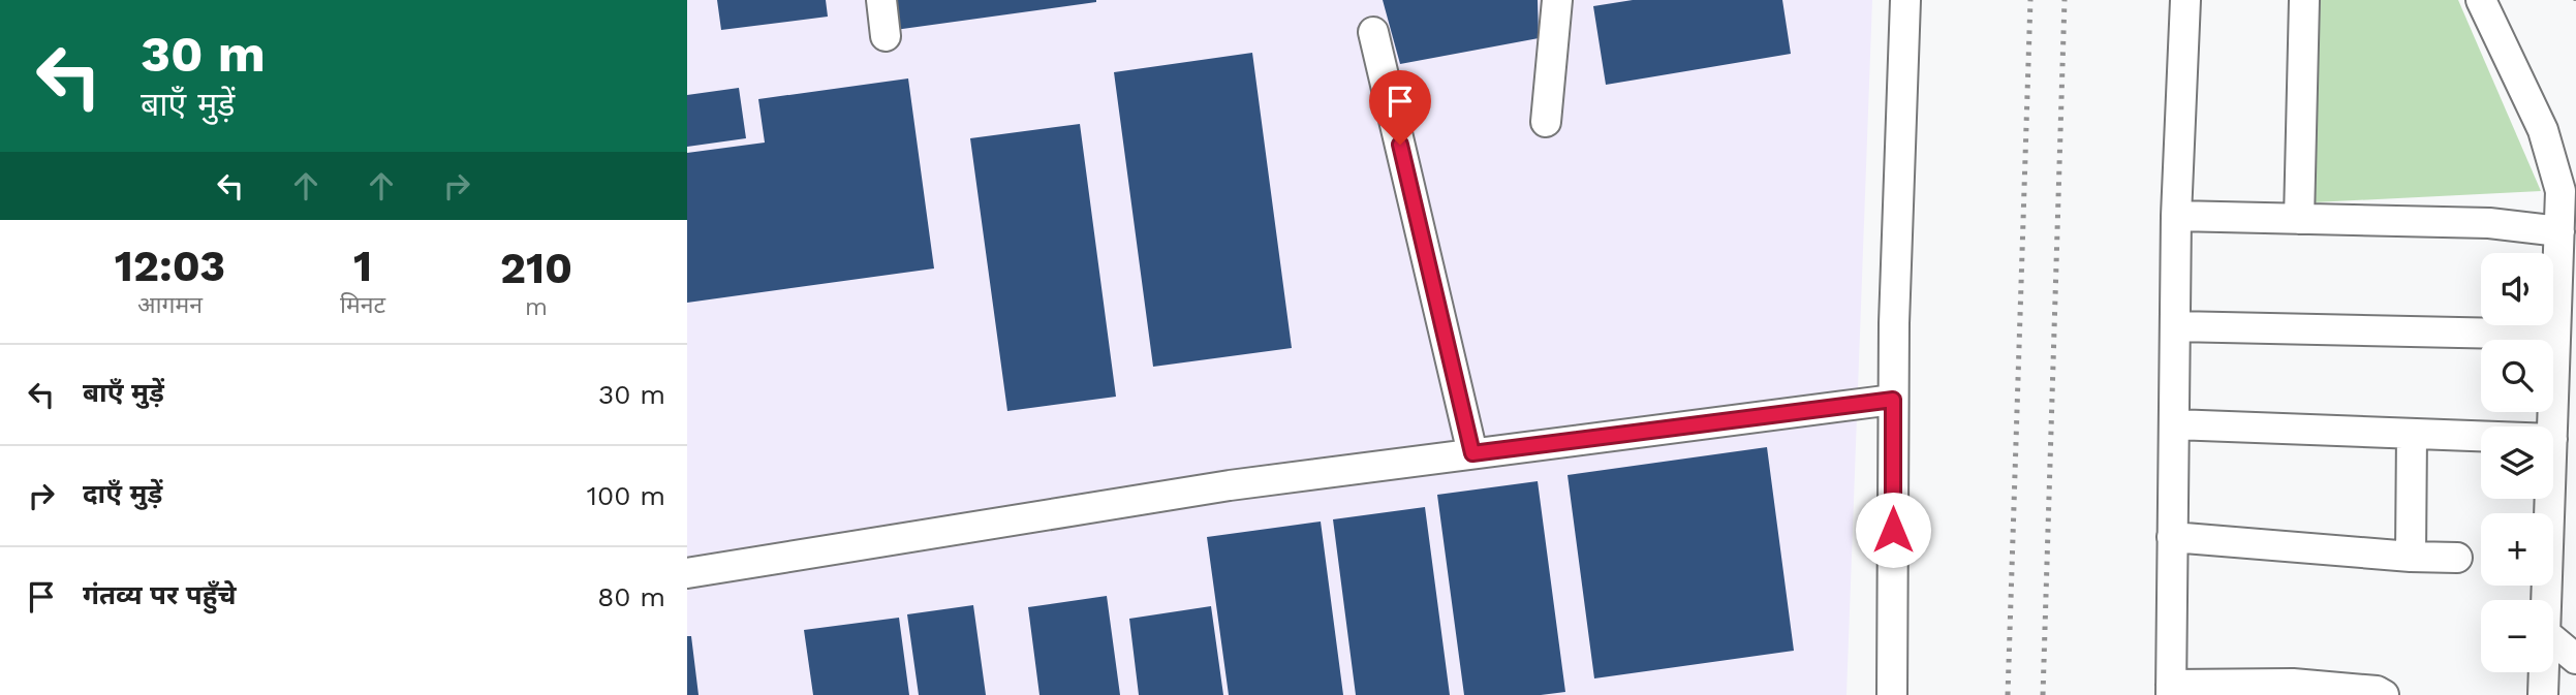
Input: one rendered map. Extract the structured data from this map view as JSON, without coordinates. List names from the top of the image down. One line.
{"page":{"turn":["30 m","बाएँ मुड़ें"],"eta":["12:03","आगमन","1","मिनट","210","m"],"map_buttons":["+","−"],"list":[{"name":"बाएँ मुड़ें","value":"30 m"},{"name":"दाएँ मुड़ें","value":"100 m"},{"name":"गंतव्य पर पहुँचे","value":"80 m"}]}}
